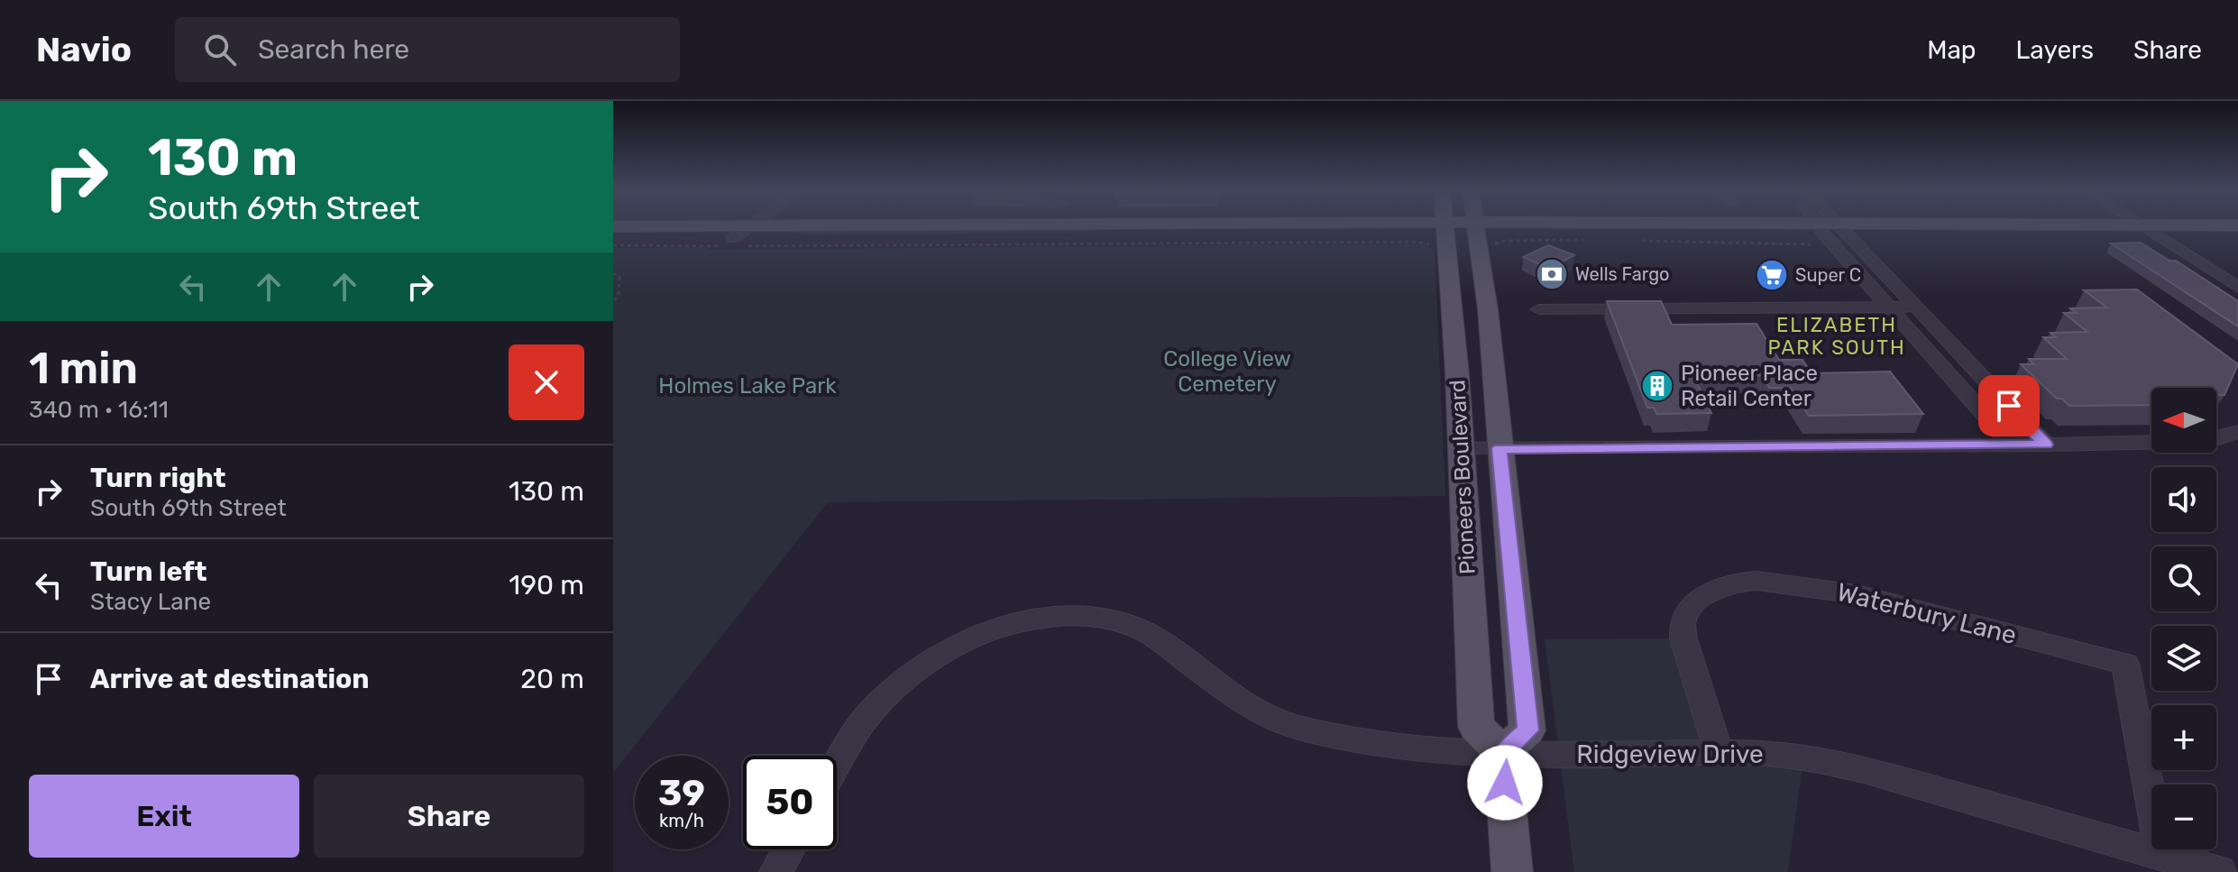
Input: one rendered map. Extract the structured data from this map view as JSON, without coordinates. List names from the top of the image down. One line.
{"streets":{"main road":["Pioneers Boulevard"],"street":["Waterbury Lane","Ridgeview Drive"]},"crossings":[["Pioneers Boulevard","Ridgeview Drive"],["Waterbury Lane","Ridgeview Drive"]],"districts":["ELIZABETH PARK SOUTH"],"parks":["College View Cemetery","Holmes Lake Park"],"places":{"bank":["Wells Fargo"],"supermarket":["Super C"],"building":["Pioneer Place Retail Center"]},"north":"left","page":{"header":"Navio","search":"Search here","nav":["Map","Layers","Share"],"turn":["130 m","South 69th Street"],"heading":["1 min","340 m · 16:11"],"map_buttons":["+","−"],"list":[{"name":"Turn right","note":"South 69th Street","value":"130 m"},{"name":"Turn left","note":"Stacy Lane","value":"190 m"},{"name":"Arrive at destination","value":"20 m"}],"speed":"39 km/h","limit":"50","buttons":["Exit","Share"]}}
